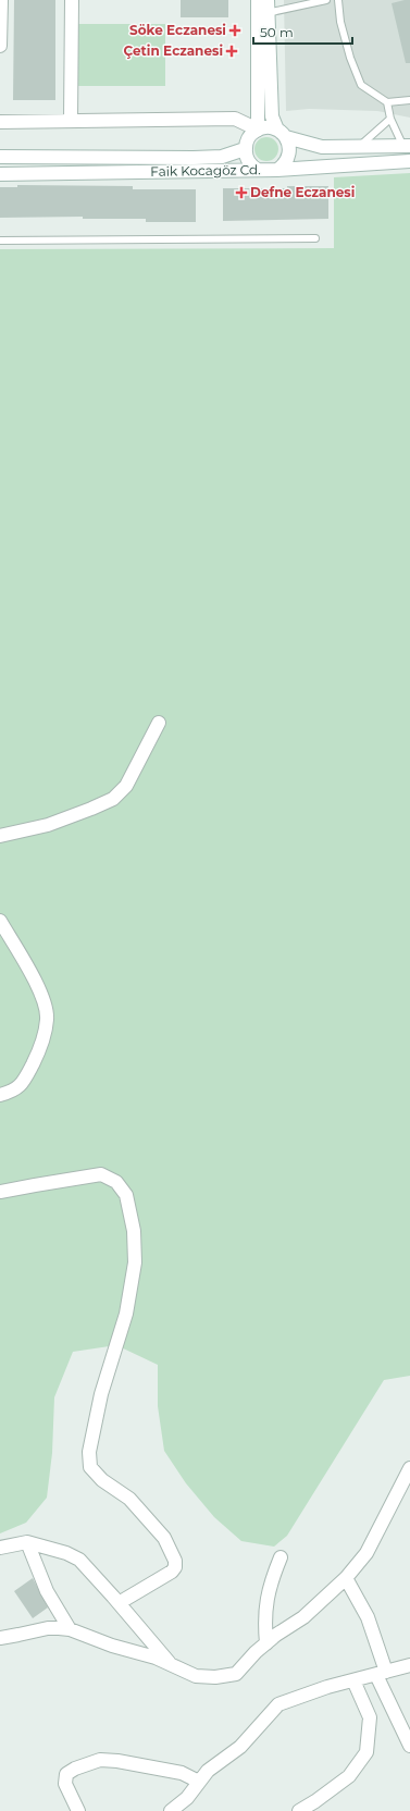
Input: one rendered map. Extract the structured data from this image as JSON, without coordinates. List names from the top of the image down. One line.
{"streets":{"street":["Faik Kocagöz Cd."]},"places":{"health":["Söke Eczanesi","Çetin Eczanesi","Defne Eczanesi"]},"scale_bar":"50 m"}
